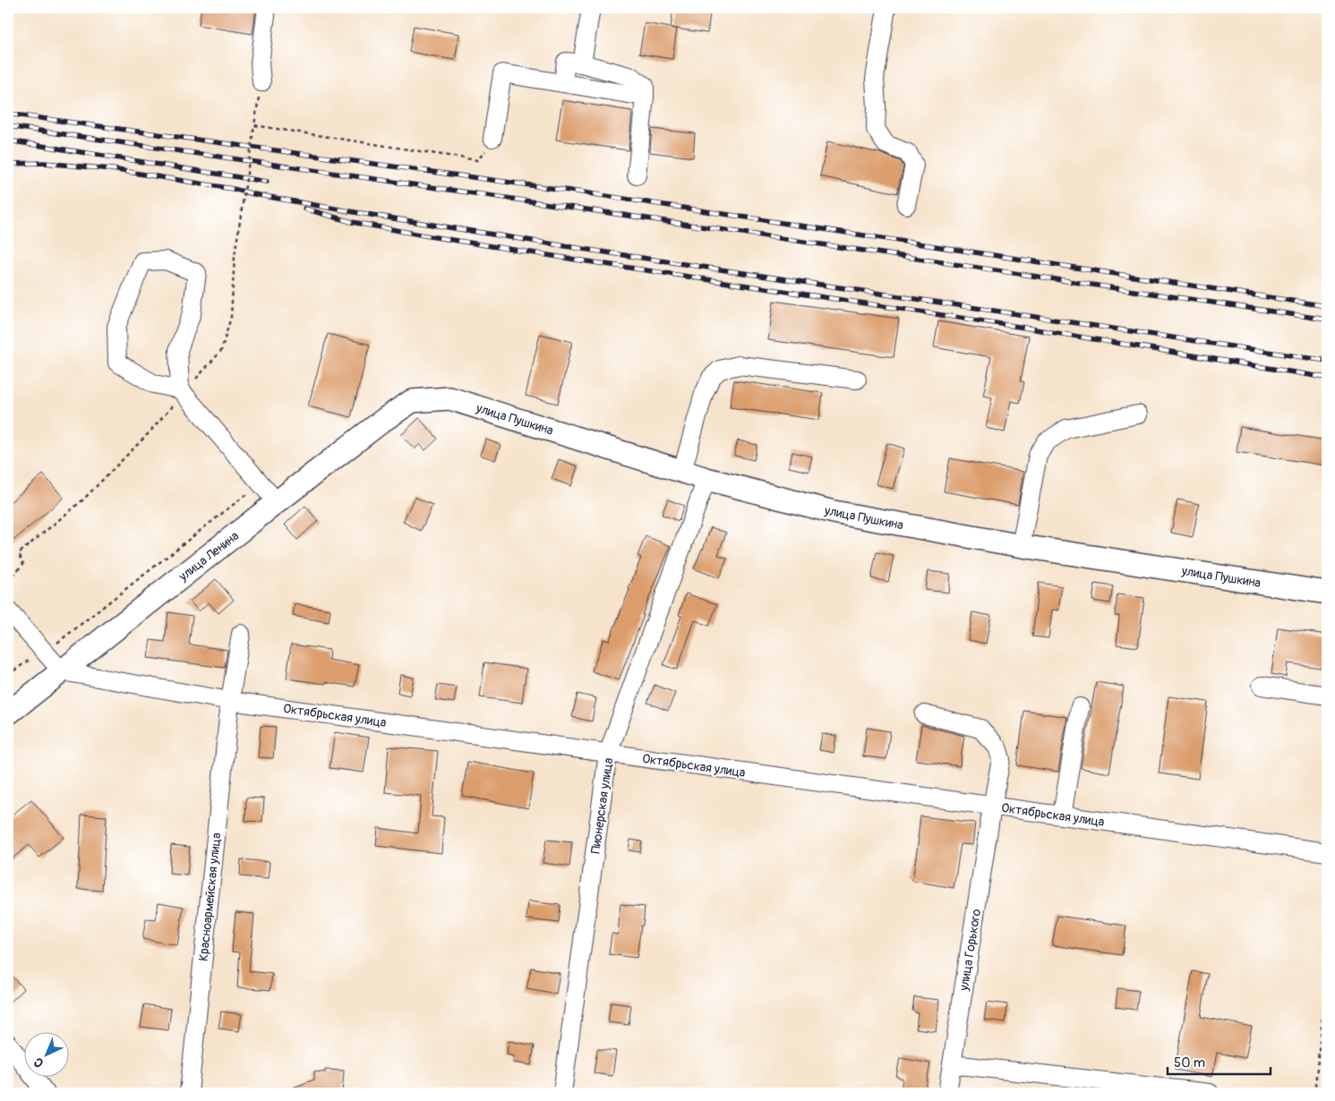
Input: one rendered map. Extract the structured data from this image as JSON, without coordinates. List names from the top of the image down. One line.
{"streets":{"main road":["улица Пушкина","улица Ленина"],"street":["Октябрьская улица","Пионерская улица","Красноармейская улица","улица Горького"]},"crossings":[["улица Пушкина","улица Ленина"],["улица Пушкина","Пионерская улица"],["улица Ленина","Октябрьская улица"],["Октябрьская улица","Пионерская улица"],["Октябрьская улица","Красноармейская улица"],["Октябрьская улица","улица Горького"]],"scale_bar":"50 m","north":"bottom left"}
